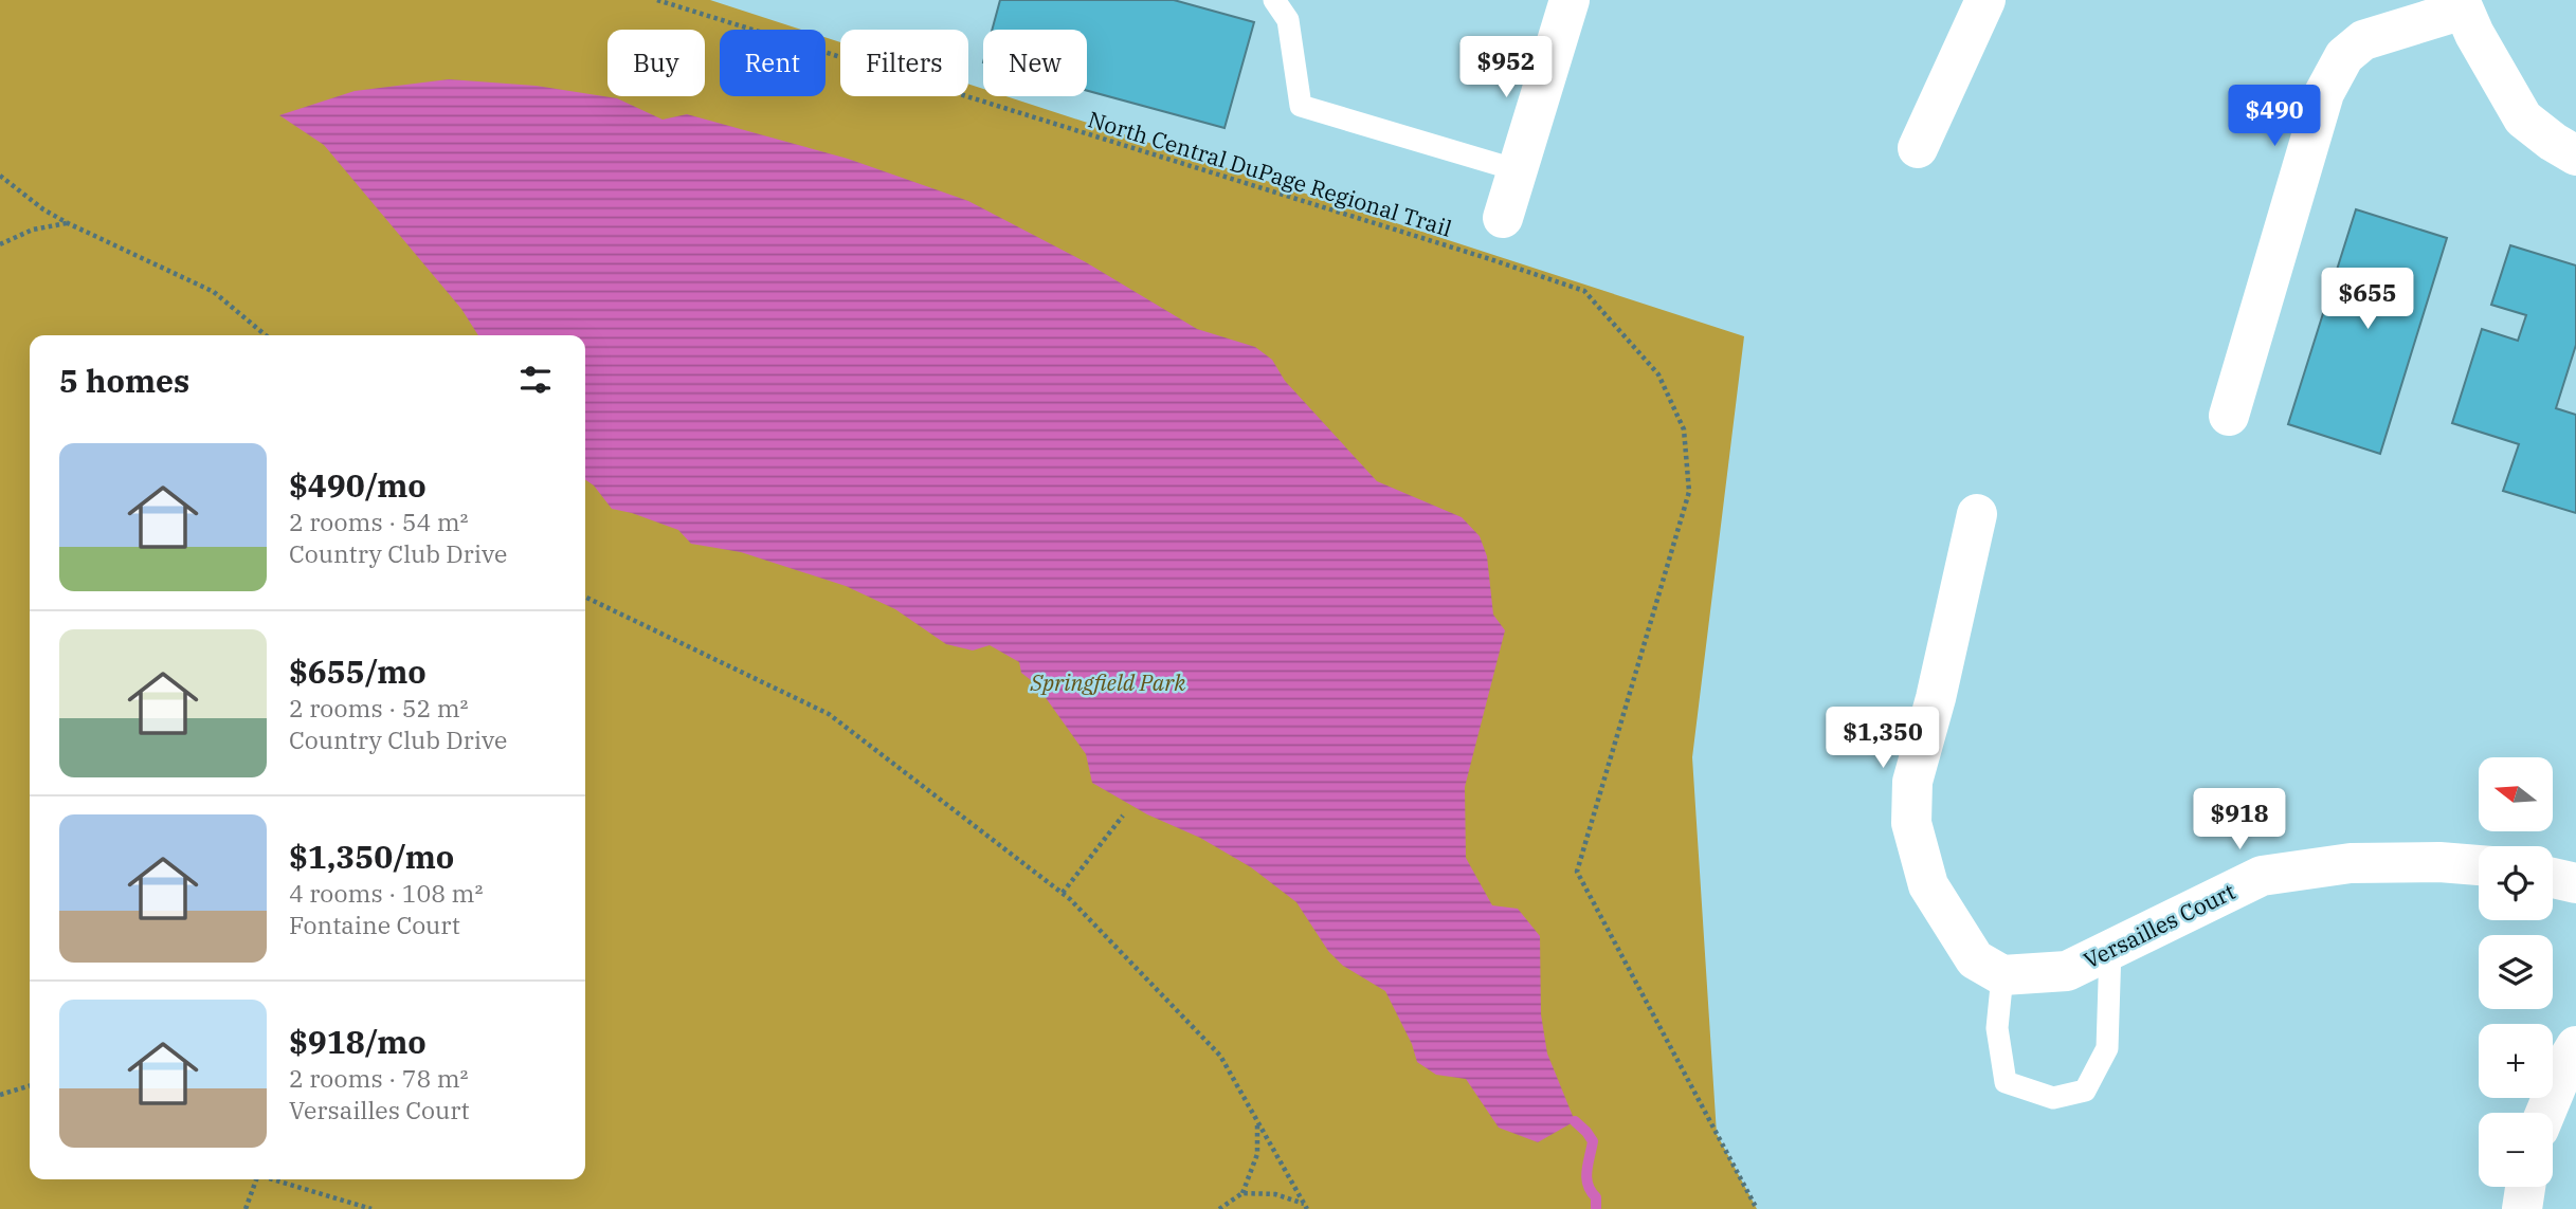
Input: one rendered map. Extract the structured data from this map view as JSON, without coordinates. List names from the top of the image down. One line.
{"streets":{"street":["Versailles Court"],"path":["North Central DuPage Regional Trail"]},"parks":["Springfield Park"],"north":"left","page":{"chip":["Buy","Rent","Filters","New"],"price":["$952","$490","$655","$1,350","$918"],"heading":"5 homes","list":[{"name":"$490/mo","note":"2 rooms · 54 m² · Country Club Drive"},{"name":"$655/mo","note":"2 rooms · 52 m² · Country Club Drive"},{"name":"$1,350/mo","note":"4 rooms · 108 m² · Fontaine Court"},{"name":"$918/mo","note":"2 rooms · 78 m² · Versailles Court"}],"map_buttons":["+","−"]}}
